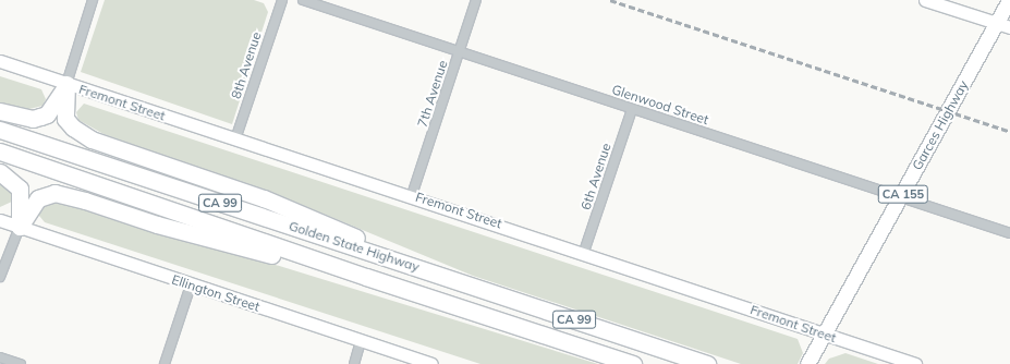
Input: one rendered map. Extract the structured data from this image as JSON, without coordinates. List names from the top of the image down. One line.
{"streets":{"highway":["CA 99","Golden State Highway"],"main road":["Garces Highway","CA 155"],"street":["8th Avenue","7th Avenue","Fremont Street","Glenwood Street","6th Avenue","Ellington Street"]},"crossings":[["8th Avenue","Fremont Street"],["7th Avenue","Fremont Street"],["7th Avenue","Glenwood Street"],["Fremont Street","Garces Highway"],["Fremont Street","6th Avenue"],["Glenwood Street","Garces Highway"],["Glenwood Street","6th Avenue"]]}
